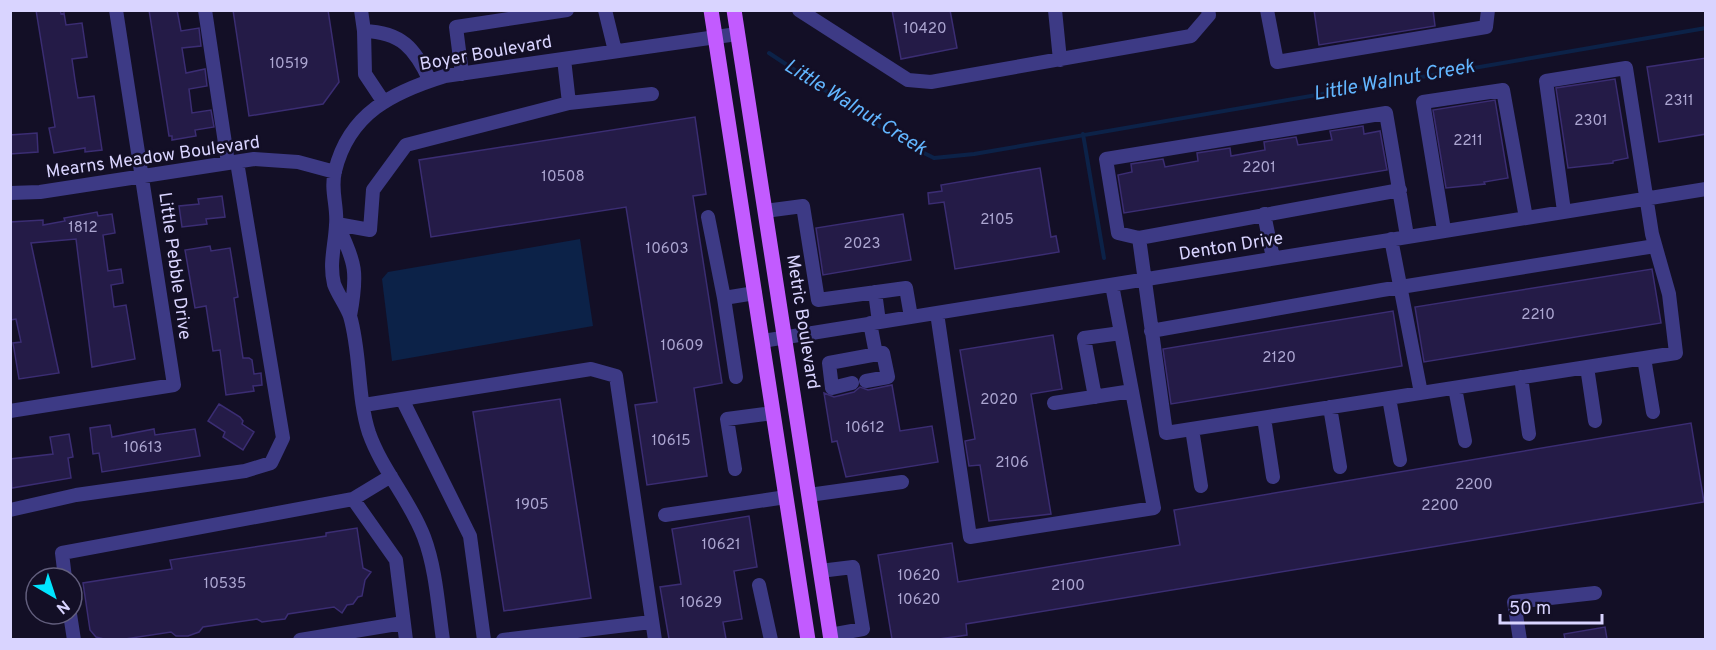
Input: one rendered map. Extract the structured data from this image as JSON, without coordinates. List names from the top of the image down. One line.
{"streets":{"main road":["Metric Boulevard"],"street":["Boyer Boulevard","Mearns Meadow Boulevard","Denton Drive","Little Pebble Drive"]},"crossings":[["Boyer Boulevard","Mearns Meadow Boulevard"],["Boyer Boulevard","Metric Boulevard"],["Mearns Meadow Boulevard","Little Pebble Drive"],["Denton Drive","Metric Boulevard"]],"water":["Little Walnut Creek"],"house_numbers":["10420","10519","2311","2301","2211","2201","10508","2105","1812","2023","10603","2210","10609","2120","2020","10612","10615","10613","2106","2200","1905","2200","10621","10620","10535","2100","10620","10629"],"scale_bar":"50 m","north":"bottom right"}
